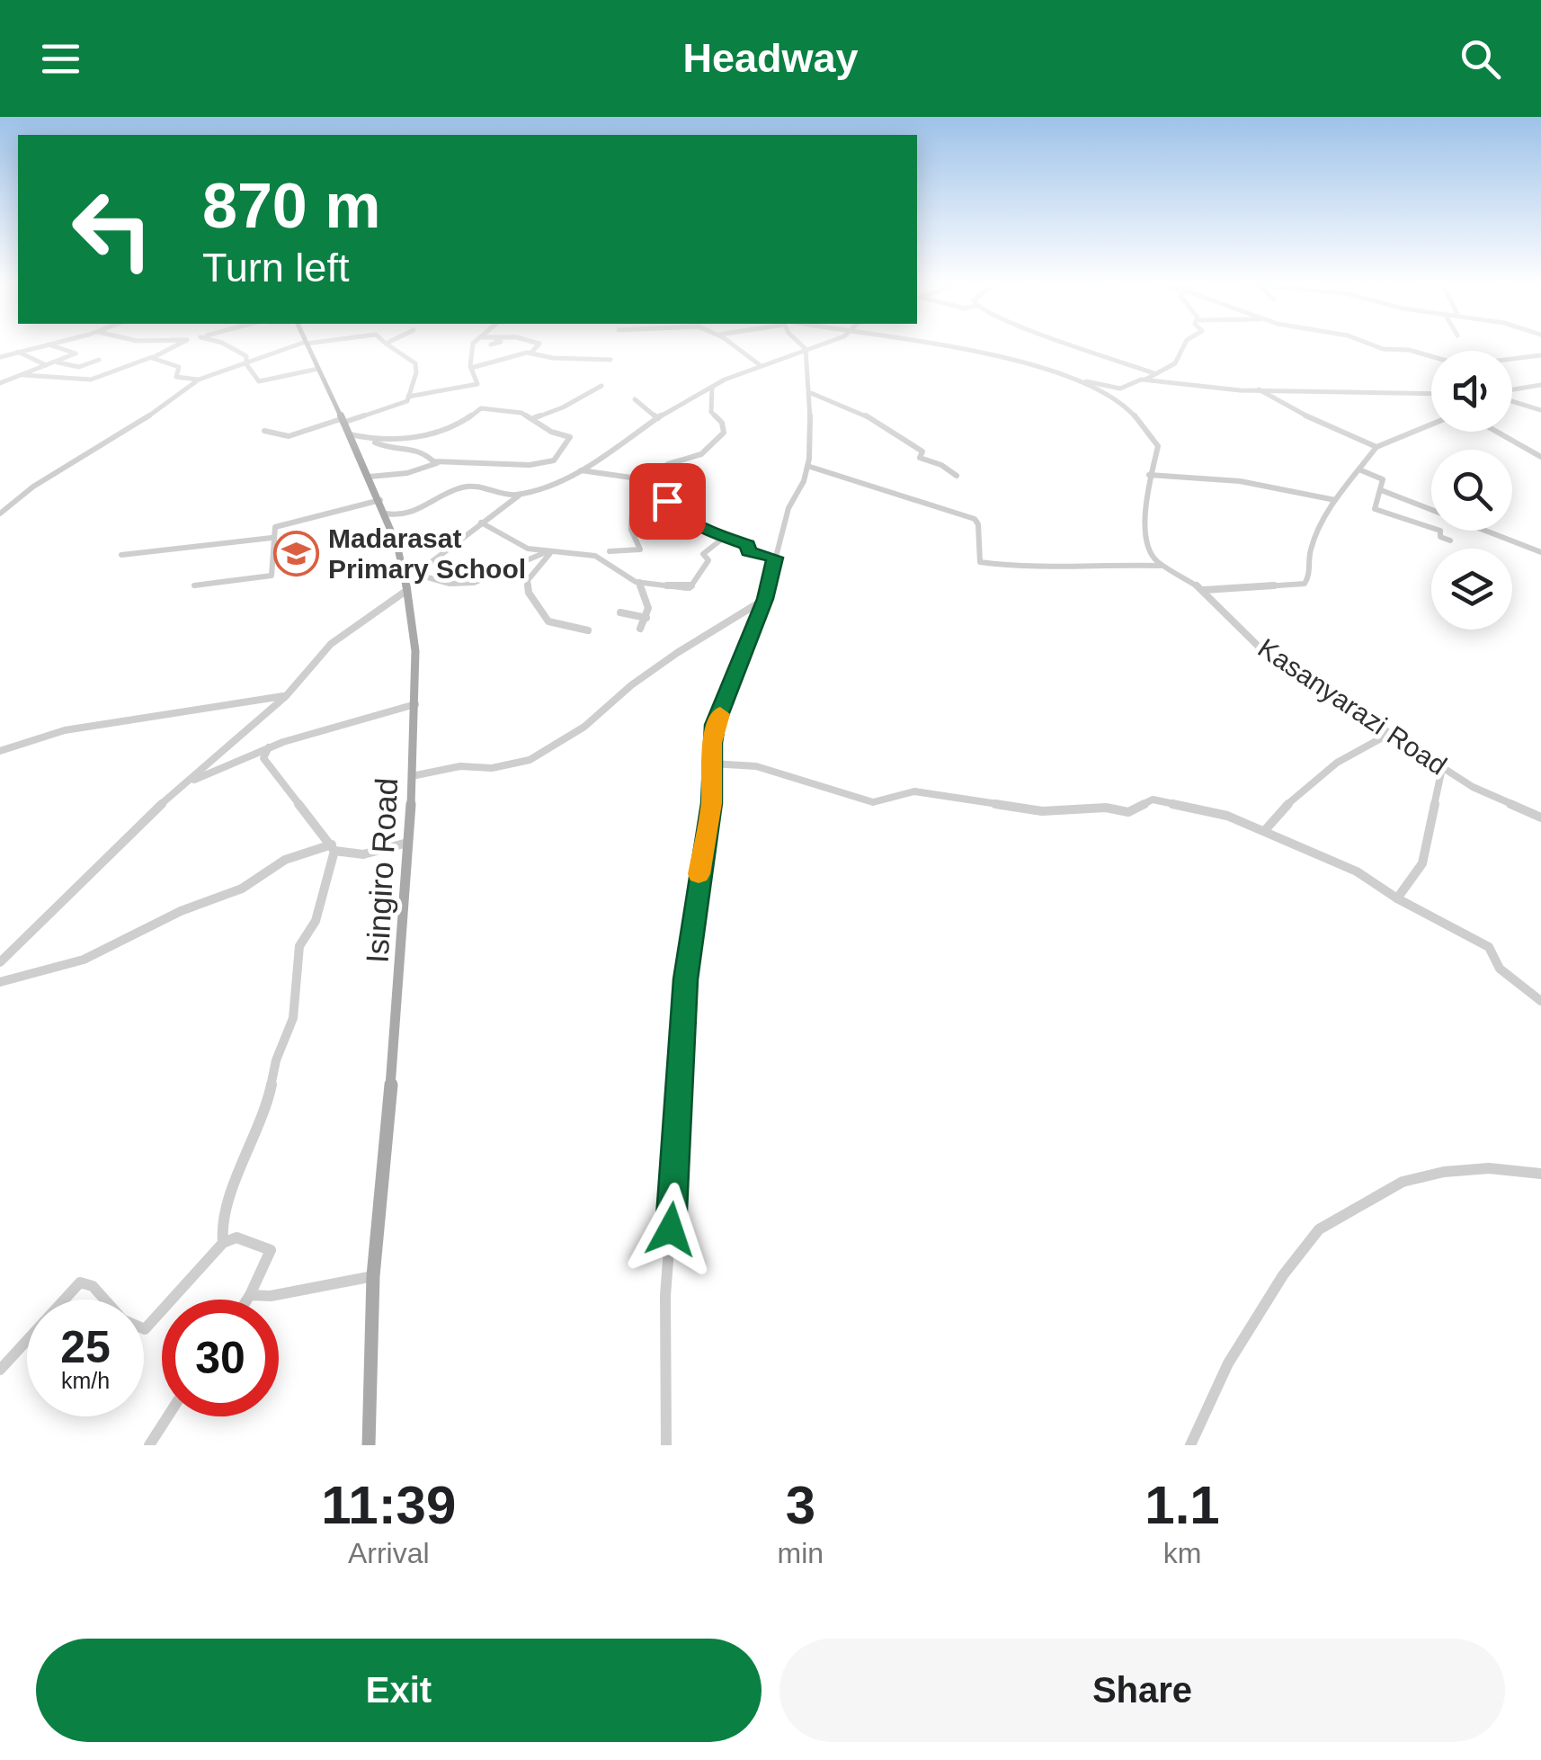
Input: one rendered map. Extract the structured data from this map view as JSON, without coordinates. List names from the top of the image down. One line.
{"streets":{"main road":["Isingiro Road"],"street":["Kasanyarazi Road"]},"places":{"school or university":["Madarasat Primary School"]},"page":{"header":"Headway","turn":["870 m","Turn left"],"speed":"25 km/h","limit":"30","eta":["11:39","Arrival","3","min","1.1","km"],"buttons":["Exit","Share"]}}
